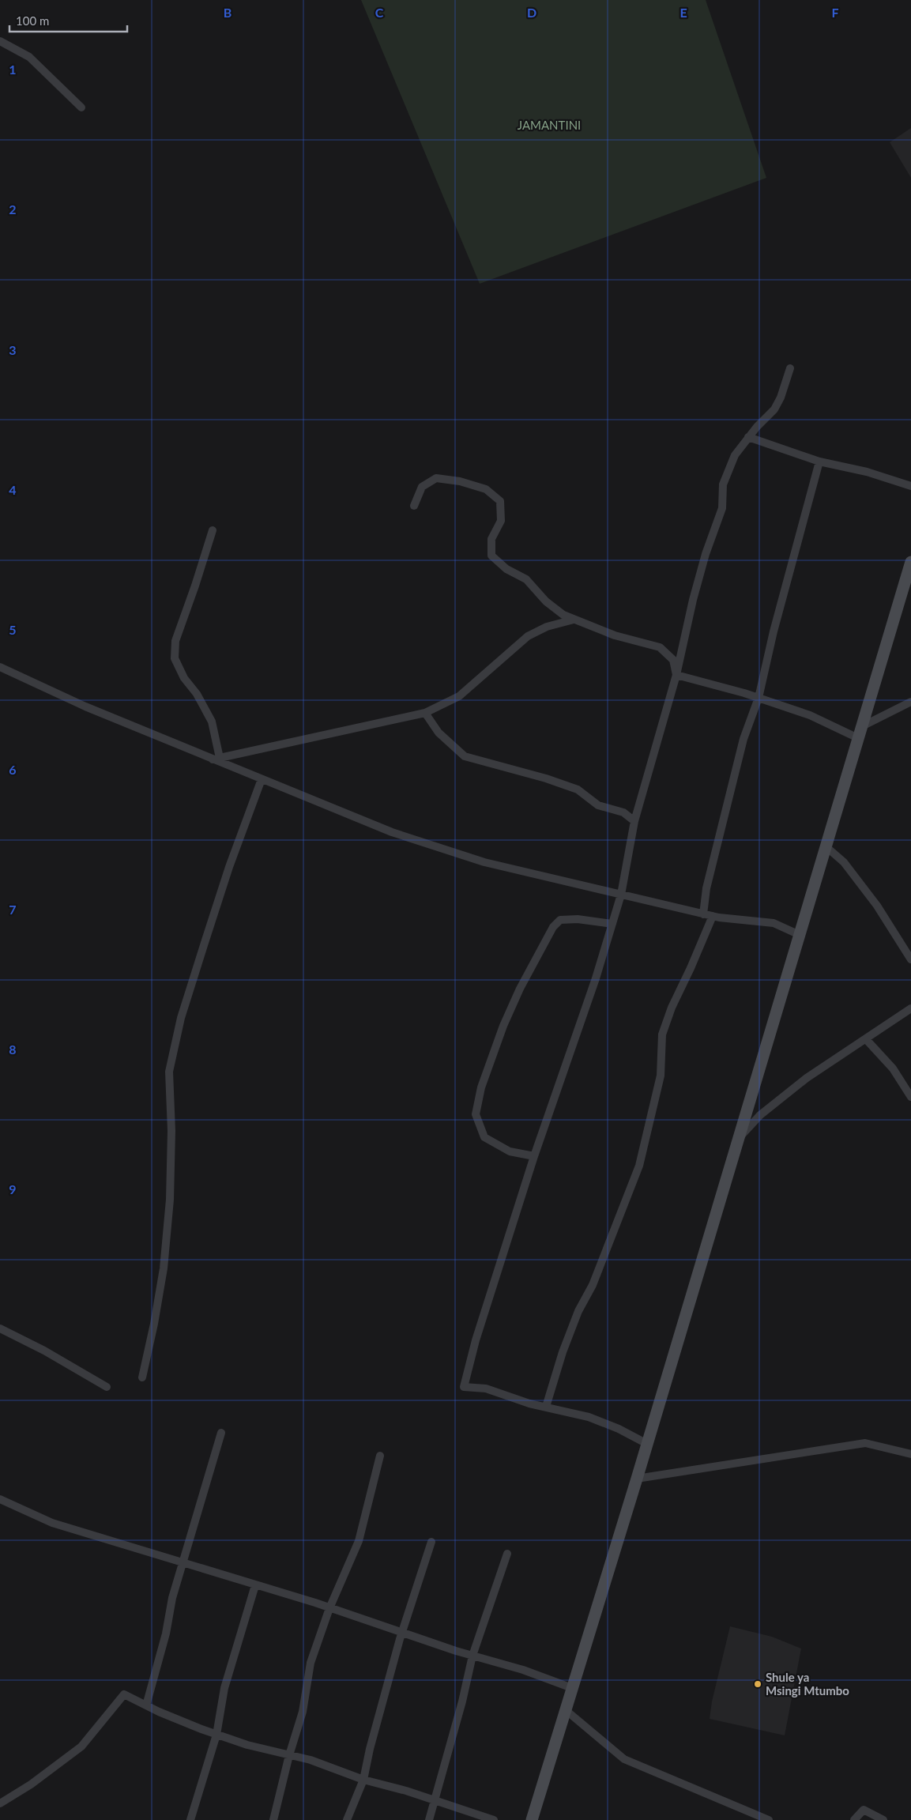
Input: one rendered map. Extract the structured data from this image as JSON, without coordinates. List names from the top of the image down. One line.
{"parks":["JAMANTINI"],"places":["Shule ya Msingi Mtumbo"],"scale_bar":"100 m","grid":{"columns":["B","C","D","E","F"],"rows":["1","2","3","4","5","6","7","8","9"]}}
